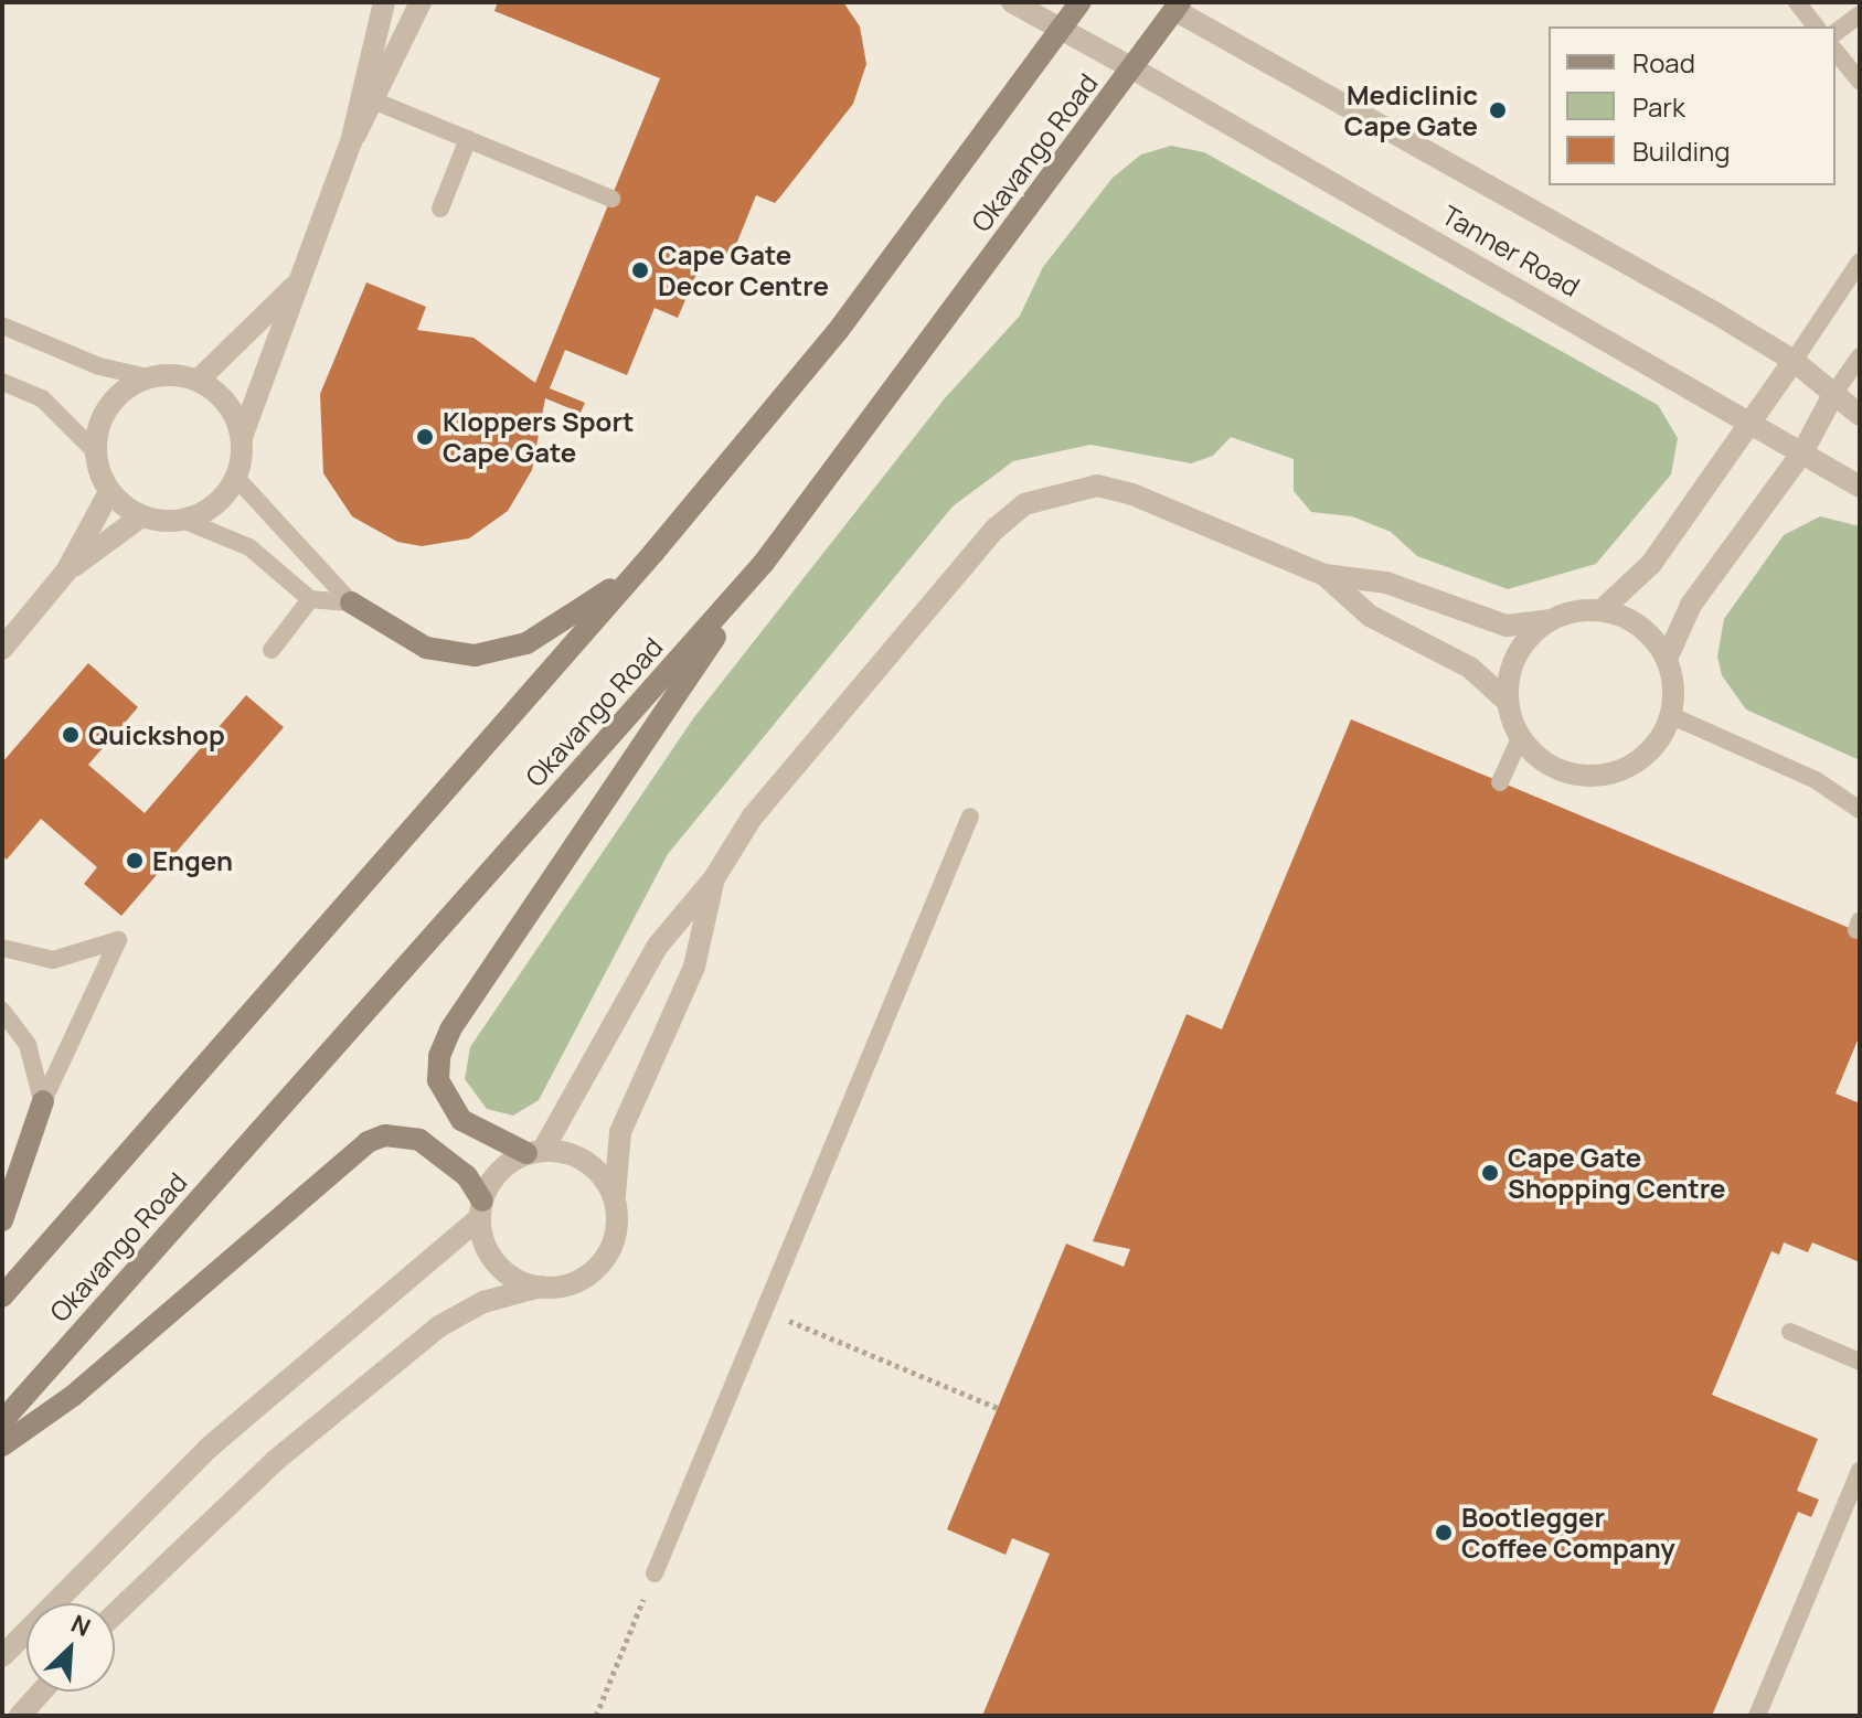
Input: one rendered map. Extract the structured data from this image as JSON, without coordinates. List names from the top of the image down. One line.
{"streets":{"main road":["Okavango Road"],"street":["Tanner Road"]},"crossings":[["Okavango Road","Tanner Road"]],"places":["Mediclinic Cape Gate","Cape Gate Decor Centre","Kloppers Sport Cape Gate","Quickshop","Engen","Cape Gate Shopping Centre","Bootlegger Coffee Company"],"legend":["Road","Park","Building"],"north":"top right"}
